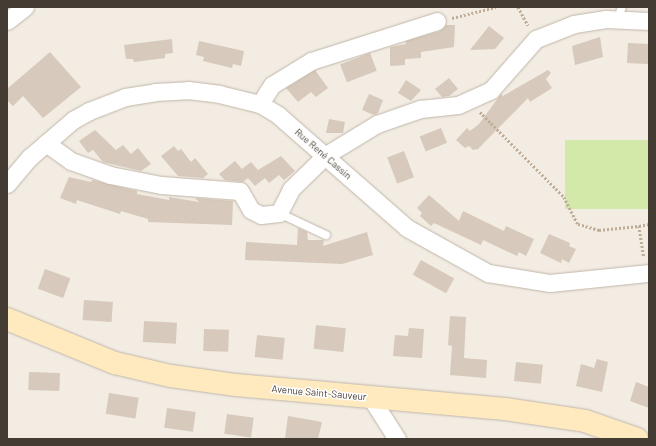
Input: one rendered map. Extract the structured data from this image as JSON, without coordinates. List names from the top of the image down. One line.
{"streets":{"street":["Rue René Cassin","Avenue Saint-Sauveur"]}}
